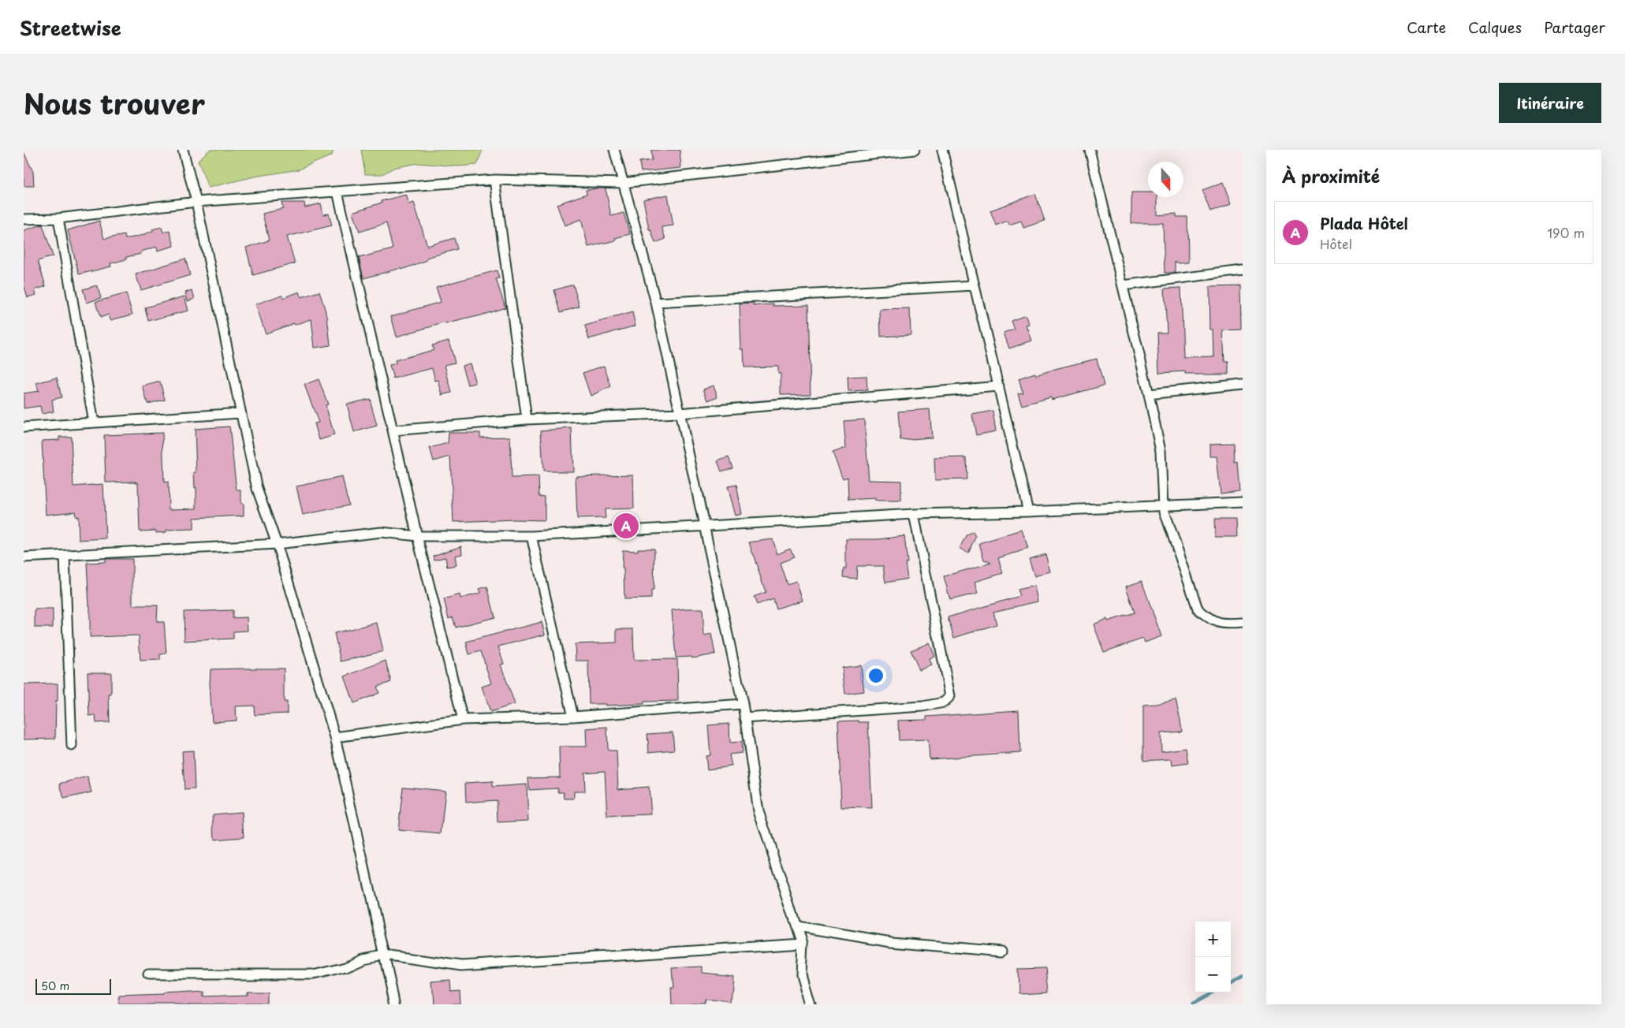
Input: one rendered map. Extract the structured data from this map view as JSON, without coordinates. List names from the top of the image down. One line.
{"scale_bar":"50 m","north":"bottom","page":{"header":"Streetwise","nav":["Carte","Calques","Partager"],"title":"Nous trouver","buttons":"Itinéraire","heading":"À proximité","list":[{"mark":"A","name":"Plada Hôtel","note":"Hôtel","value":"190 m"}],"pins":"A","map_buttons":["+","−"],"scale":"50 m"}}
